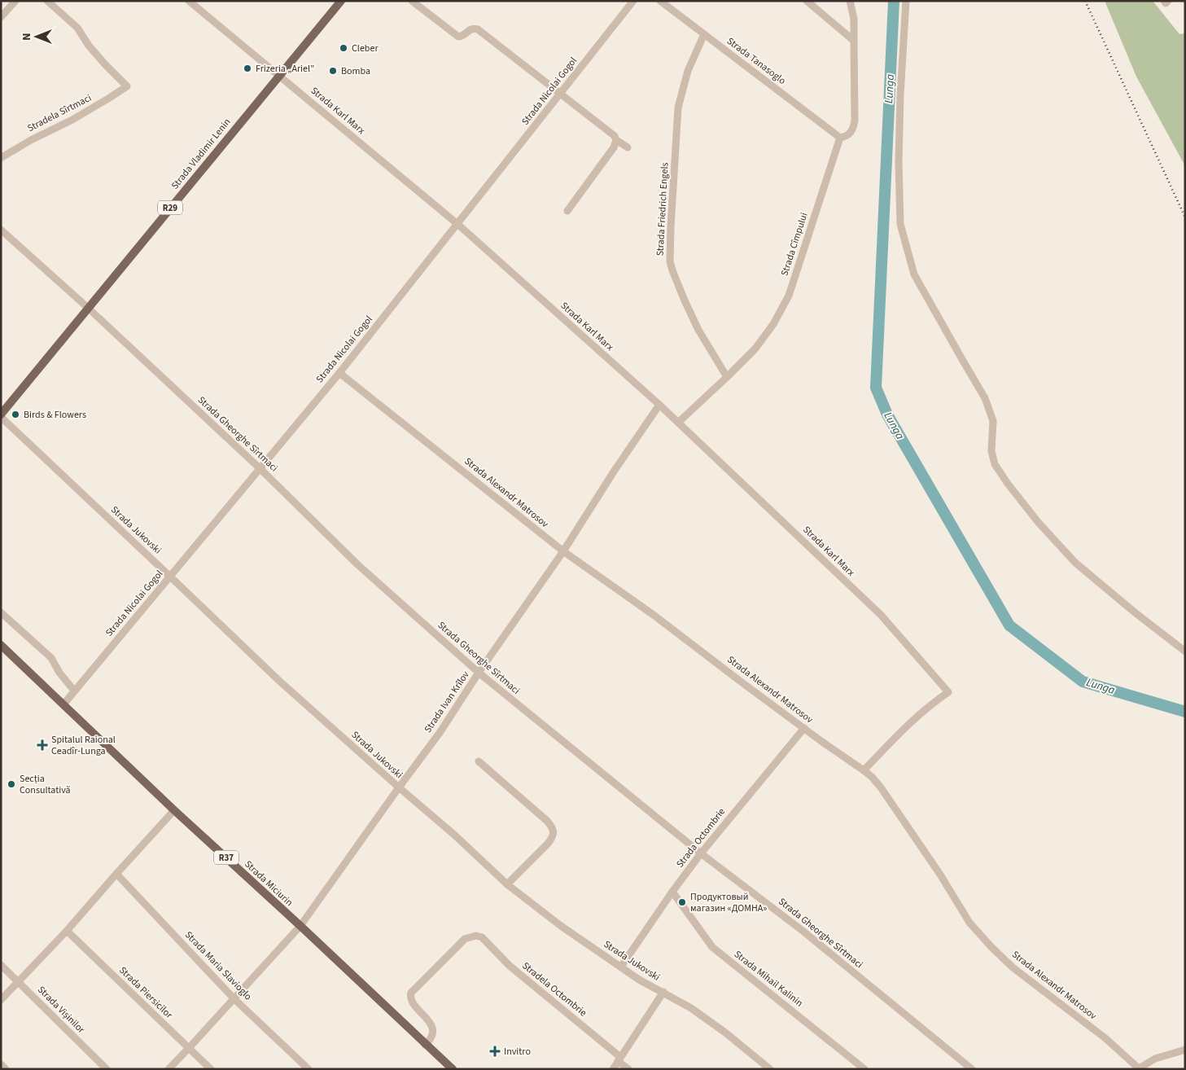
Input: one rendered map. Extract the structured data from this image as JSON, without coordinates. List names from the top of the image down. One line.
{"streets":{"main road":["Strada Vladimir Lenin","R29","R37","Strada Miciurin"],"street":["Strada Tanasoglo","Strada Nicolai Gogol","Strada Karl Marx","Stradela Sîrtmaci","Strada Friedrich Engels","Strada Cîmpului","Strada Gheorghe Sîrtmaci","Strada Alexandr Matrosov","Strada Jukovski","Strada Ivan Krîlov","Strada Octombrie","Strada Maria Slavioglo","Strada Mihail Kalinin","Stradela Octombrie","Strada Piersicilor","Strada Vișinilor"]},"crossings":[["Strada Tanasoglo","Strada Friedrich Engels"],["Strada Tanasoglo","Strada Cîmpului"],["Strada Nicolai Gogol","Strada Karl Marx"],["Strada Nicolai Gogol","Strada Gheorghe Sîrtmaci"],["Strada Nicolai Gogol","Strada Alexandr Matrosov"],["Strada Nicolai Gogol","Strada Jukovski"],["Strada Nicolai Gogol","Strada Miciurin"],["Strada Karl Marx","Strada Vladimir Lenin"],["Strada Karl Marx","Strada Cîmpului"],["Strada Karl Marx","Strada Alexandr Matrosov"],["Strada Karl Marx","Strada Ivan Krîlov"],["Strada Vladimir Lenin","Strada Gheorghe Sîrtmaci"],["Strada Vladimir Lenin","Strada Jukovski"],["Strada Friedrich Engels","Strada Cîmpului"],["Strada Gheorghe Sîrtmaci","Strada Ivan Krîlov"],["Strada Gheorghe Sîrtmaci","Strada Octombrie"],["Strada Alexandr Matrosov","Strada Ivan Krîlov"],["Strada Alexandr Matrosov","Strada Octombrie"],["Strada Jukovski","Strada Ivan Krîlov"],["Strada Jukovski","Strada Octombrie"],["Strada Ivan Krîlov","Strada Miciurin"],["Strada Ivan Krîlov","Strada Maria Slavioglo"],["Strada Ivan Krîlov","Strada Piersicilor"],["Strada Octombrie","Strada Mihail Kalinin"],["Strada Miciurin","Stradela Octombrie"]],"water":["Lunga"],"places":{"other":["Cleber","Frizeria „Ariel”","Bomba","Birds & Flowers","Secția Consultativă","Продуктовый магазин «ДОМНА»"],"health":["Spitalul Raional Ceadîr-Lunga","Invitro"]},"north":"left"}
